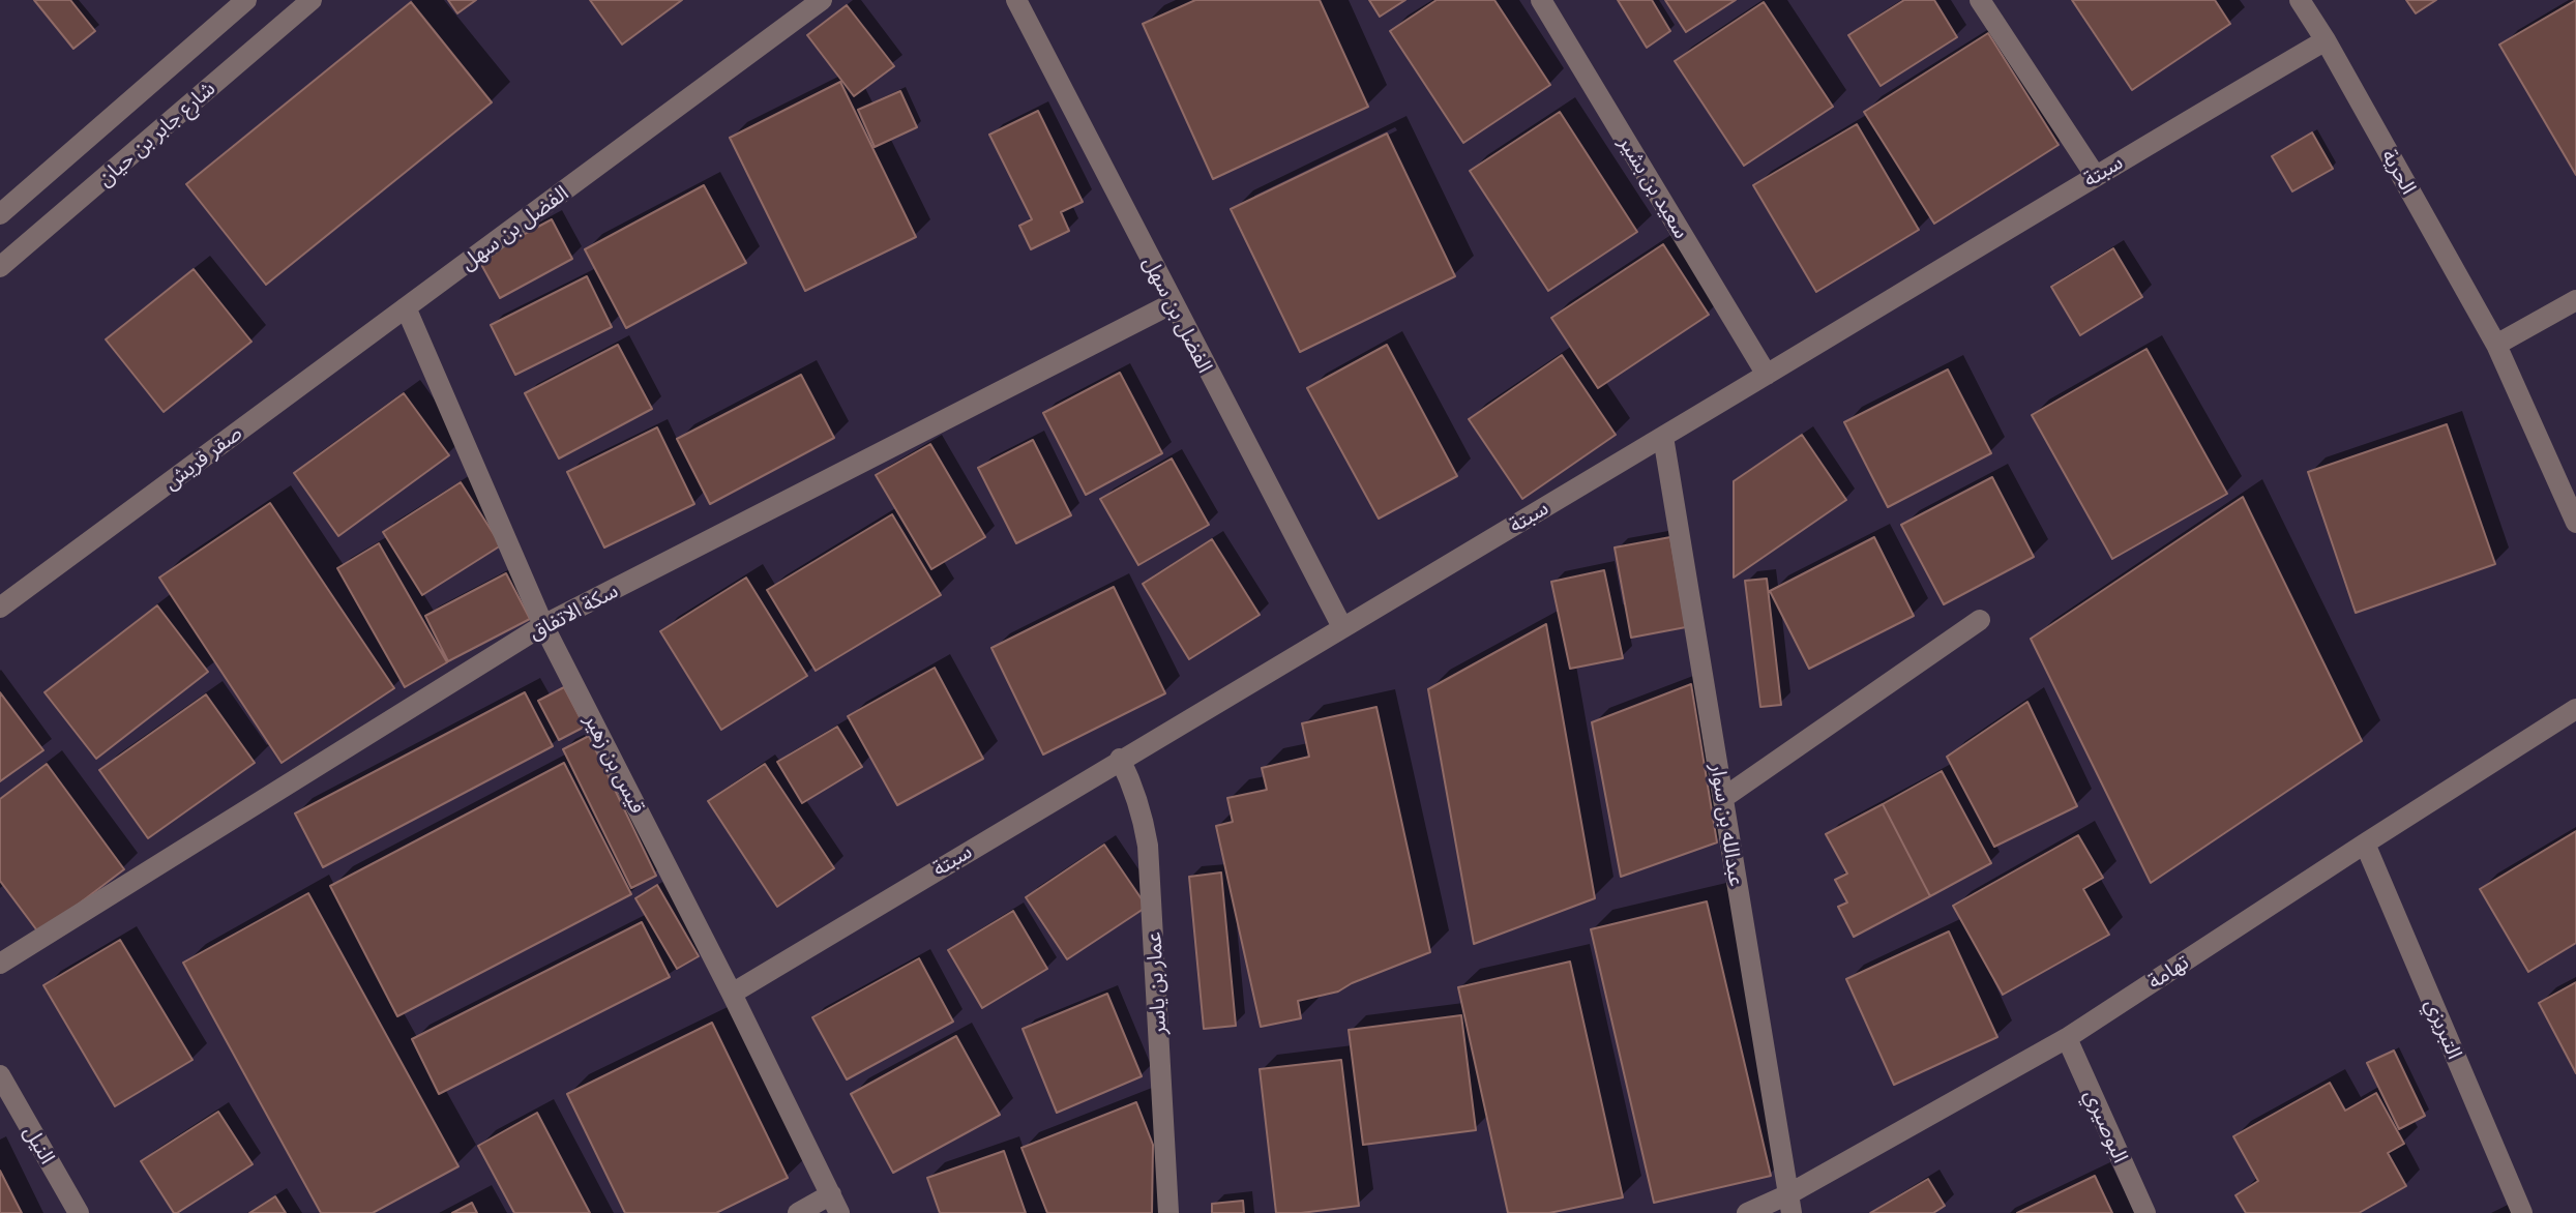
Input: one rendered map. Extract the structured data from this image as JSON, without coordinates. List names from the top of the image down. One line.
{"streets":{"street":["شارع جابر بن حيان","سبتة","الحرية","سعيد بن بشير","الفضل بن سهل","صقر قريش","سكة الاتفاق","قيس بن زهير","عبدالله بن سوار","تهامة","عمار بن ياسر","التبريزي","البوصيري","النيل"]},"crossings":[["سبتة","الحرية"],["سبتة","سعيد بن بشير"],["سبتة","الفضل بن سهل"],["سبتة","قيس بن زهير"],["سبتة","عبدالله بن سوار"],["سبتة","عمار بن ياسر"],["الفضل بن سهل","صقر قريش"],["الفضل بن سهل","سكة الاتفاق"],["الفضل بن سهل","قيس بن زهير"],["صقر قريش","قيس بن زهير"],["سكة الاتفاق","قيس بن زهير"],["عبدالله بن سوار","تهامة"],["تهامة","التبريزي"],["تهامة","البوصيري"]]}
